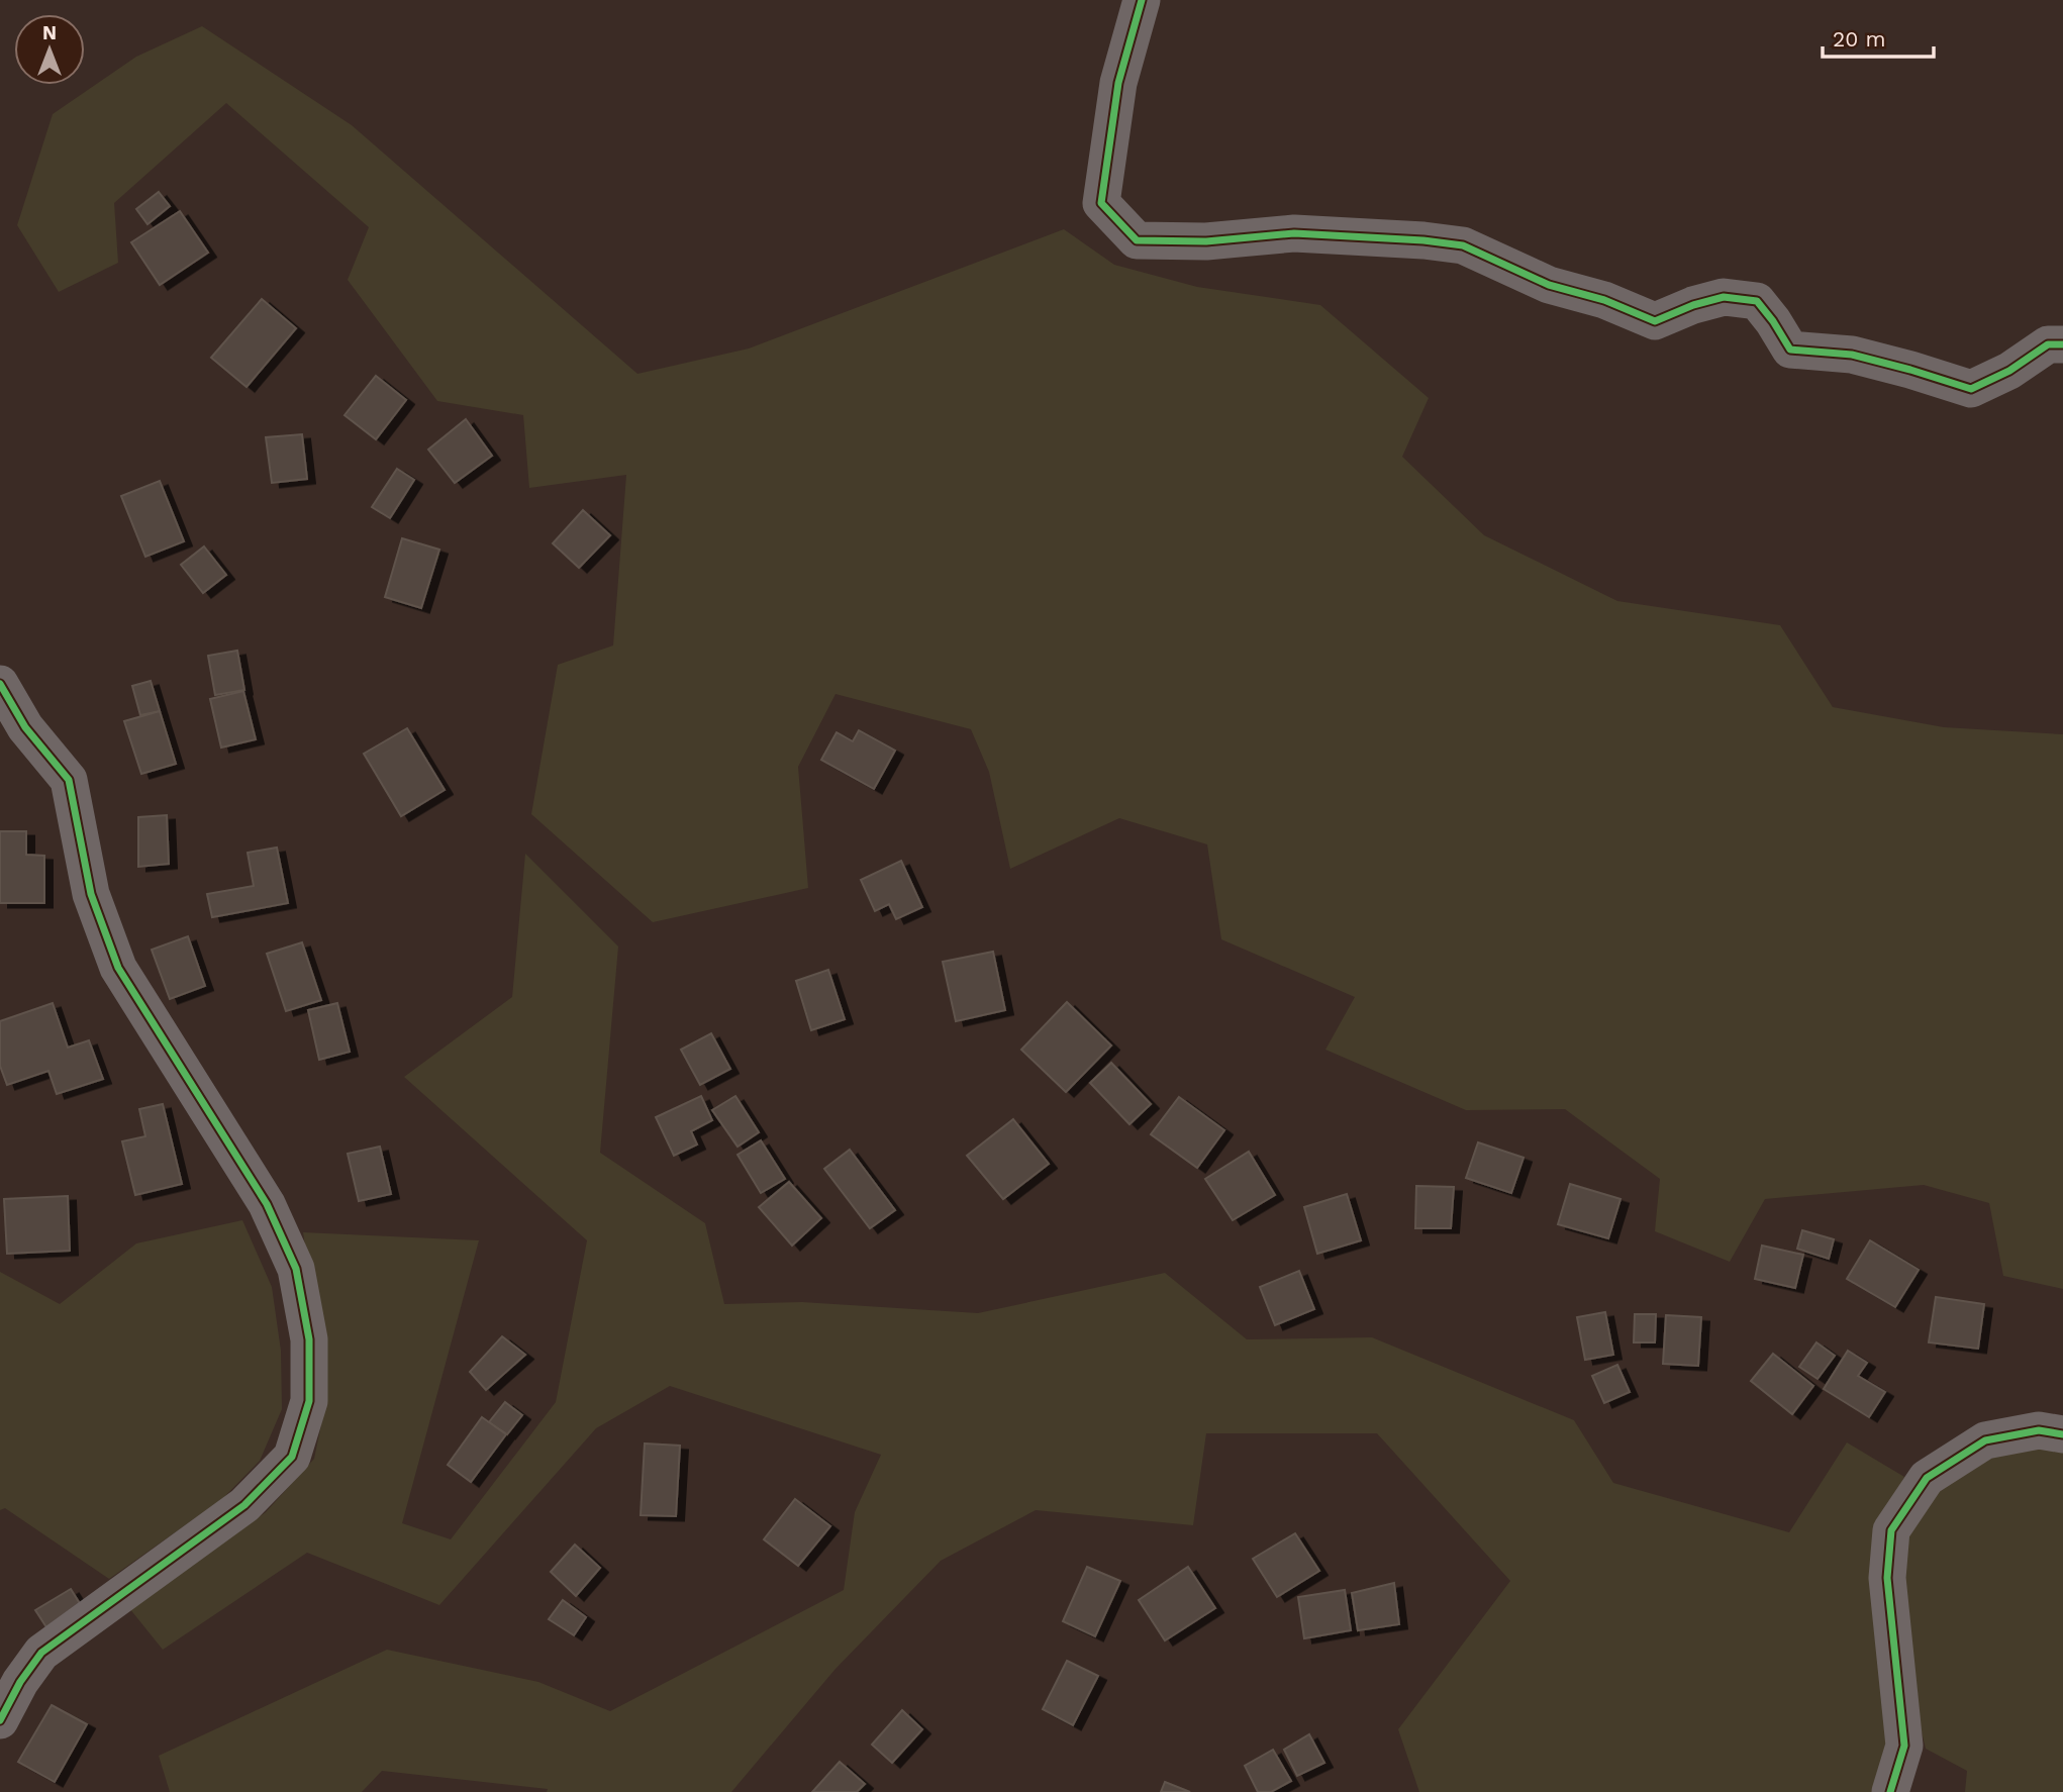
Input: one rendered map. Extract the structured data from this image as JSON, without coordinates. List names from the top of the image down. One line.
{"scale_bar":"20 m","north":"top"}
